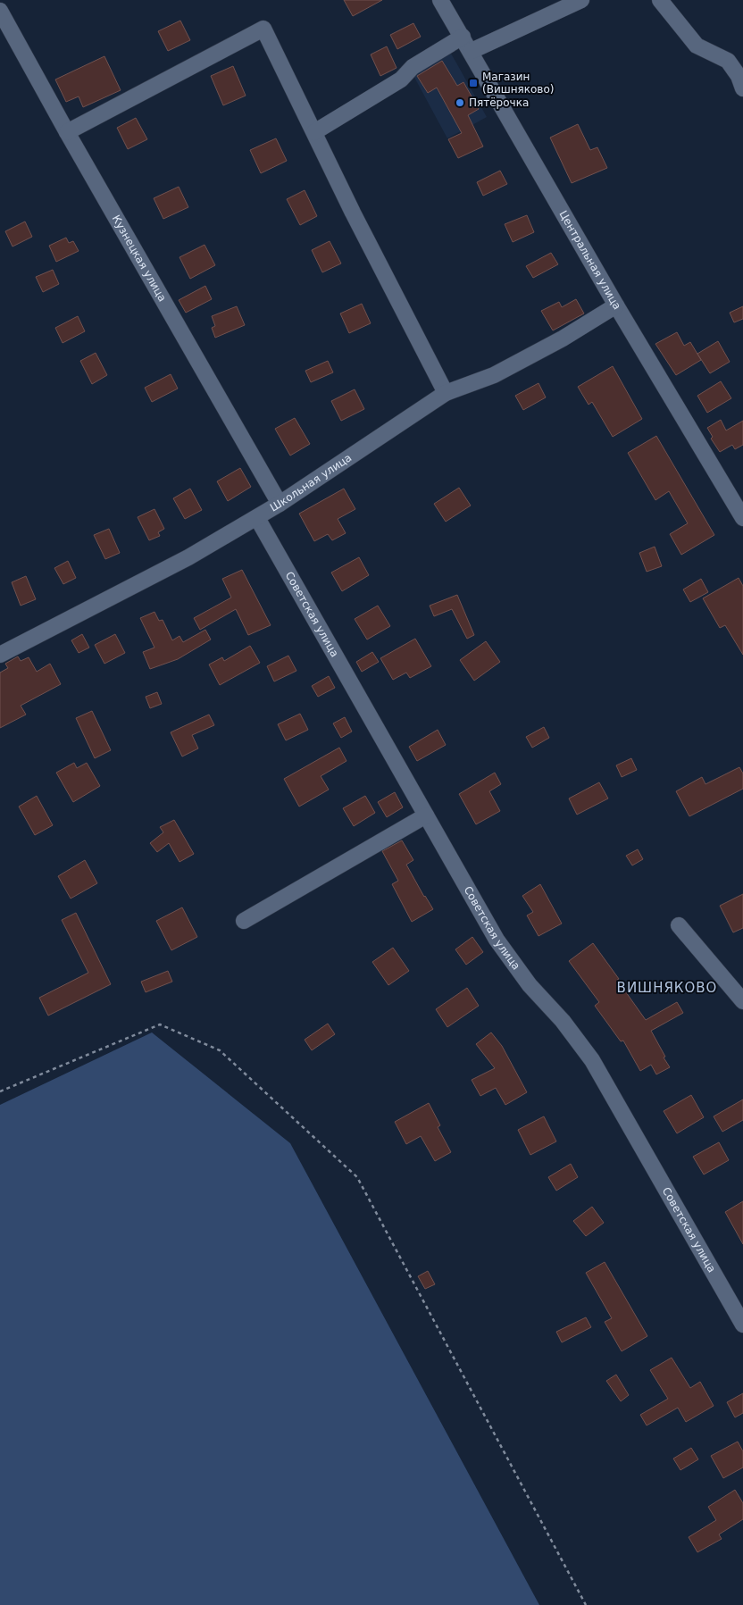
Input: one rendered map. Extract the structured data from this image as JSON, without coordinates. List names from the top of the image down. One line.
{"streets":{"street":["Кузнецкая улица","Центральная улица","Школьная улица","Советская улица"]},"crossings":[["Кузнецкая улица","Школьная улица"],["Центральная улица","Школьная улица"],["Школьная улица","Советская улица"]],"districts":["ВИШНЯКОВО"],"places":{"transit":["Магазин (Вишняково)"],"other":["Пятёрочка"]}}
